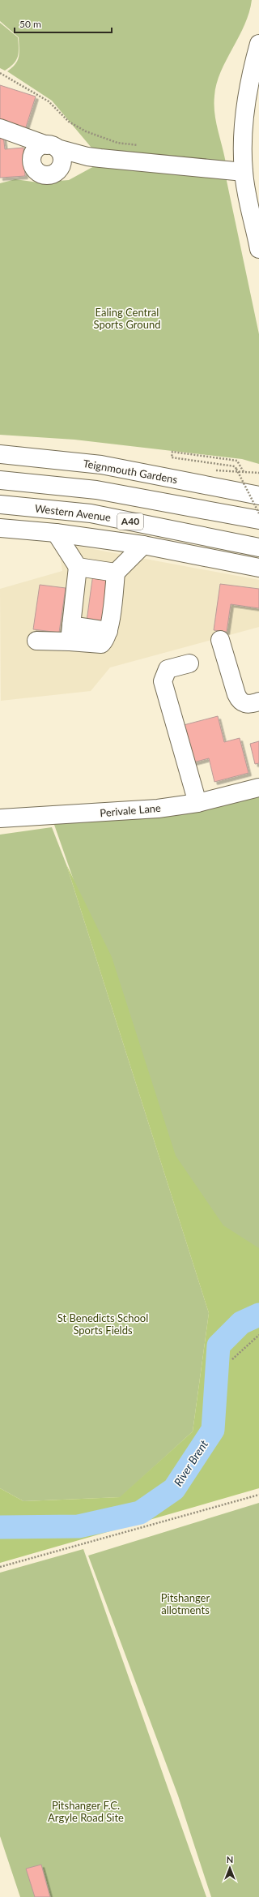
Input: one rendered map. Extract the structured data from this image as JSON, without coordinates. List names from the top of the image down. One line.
{"streets":{"main road":["Teignmouth Gardens","Western Avenue","A40","Perivale Lane"]},"water":["River Brent"],"parks":["Ealing Central Sports Ground","St Benedicts School Sports Fields","Pitshanger allotments","Pitshanger F.C. Argyle Road Site"],"scale_bar":"50 m","north":"top"}
